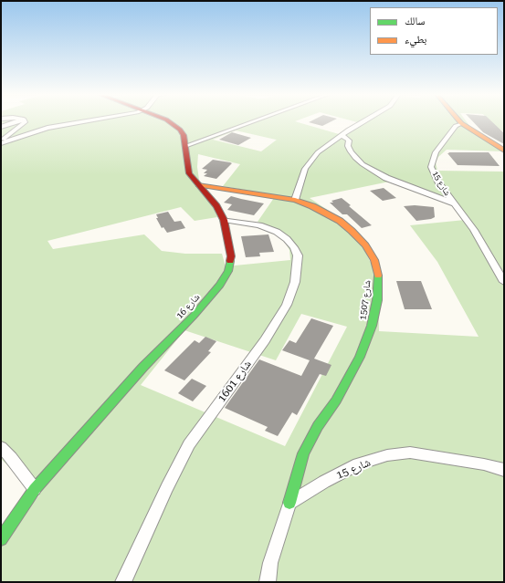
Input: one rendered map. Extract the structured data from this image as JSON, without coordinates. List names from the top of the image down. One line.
{"streets":{"street":["شارع 15","شارع 1507","شارع 16","شارع 1601"]},"crossings":[["شارع 15","شارع 1507"],["شارع 1507","شارع 16"],["شارع 16","شارع 1601"]],"legend":["سالك","بطيء"]}
